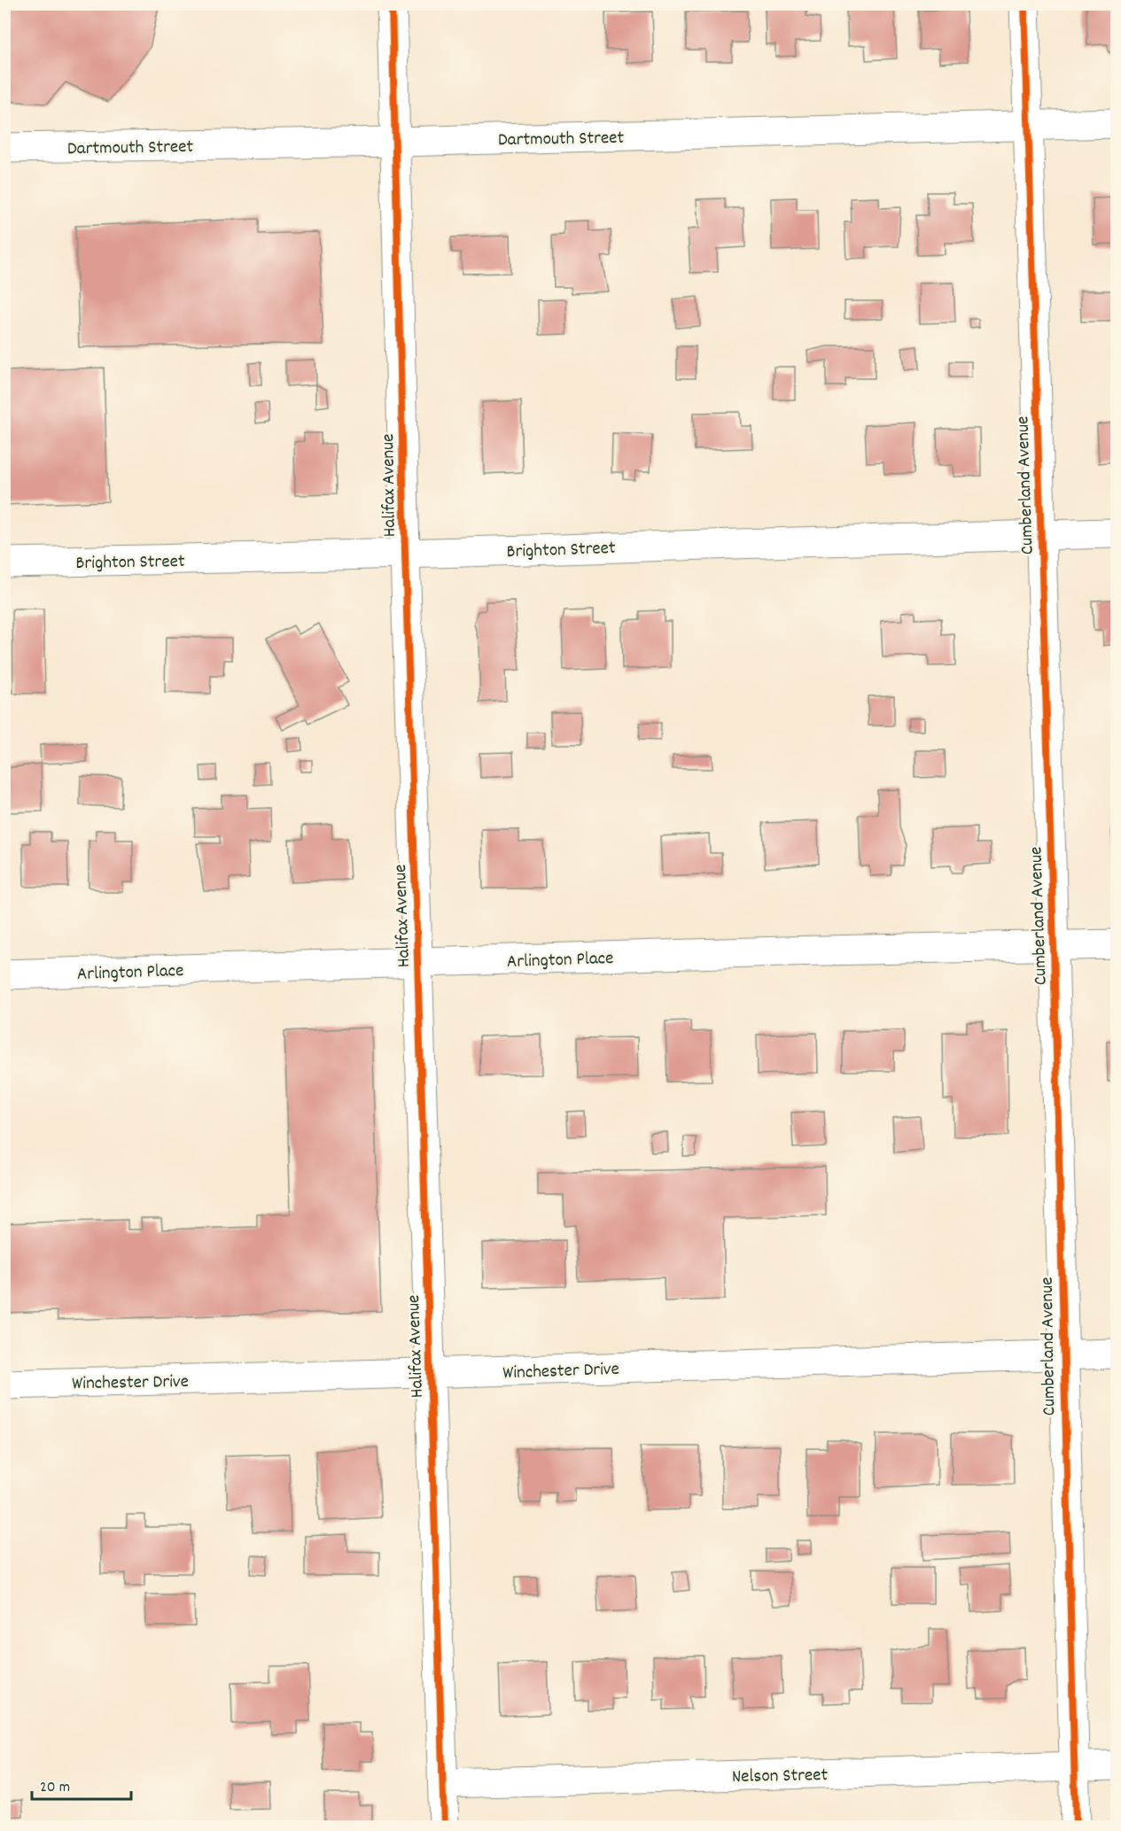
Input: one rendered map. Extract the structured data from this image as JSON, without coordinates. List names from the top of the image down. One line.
{"streets":{"street":["Dartmouth Street","Halifax Avenue","Cumberland Avenue","Brighton Street","Arlington Place","Winchester Drive","Nelson Street"]},"crossings":[["Dartmouth Street","Halifax Avenue"],["Dartmouth Street","Cumberland Avenue"],["Halifax Avenue","Brighton Street"],["Halifax Avenue","Arlington Place"],["Halifax Avenue","Winchester Drive"],["Halifax Avenue","Nelson Street"],["Cumberland Avenue","Brighton Street"],["Cumberland Avenue","Arlington Place"],["Cumberland Avenue","Winchester Drive"],["Cumberland Avenue","Nelson Street"]],"scale_bar":"20 m"}
